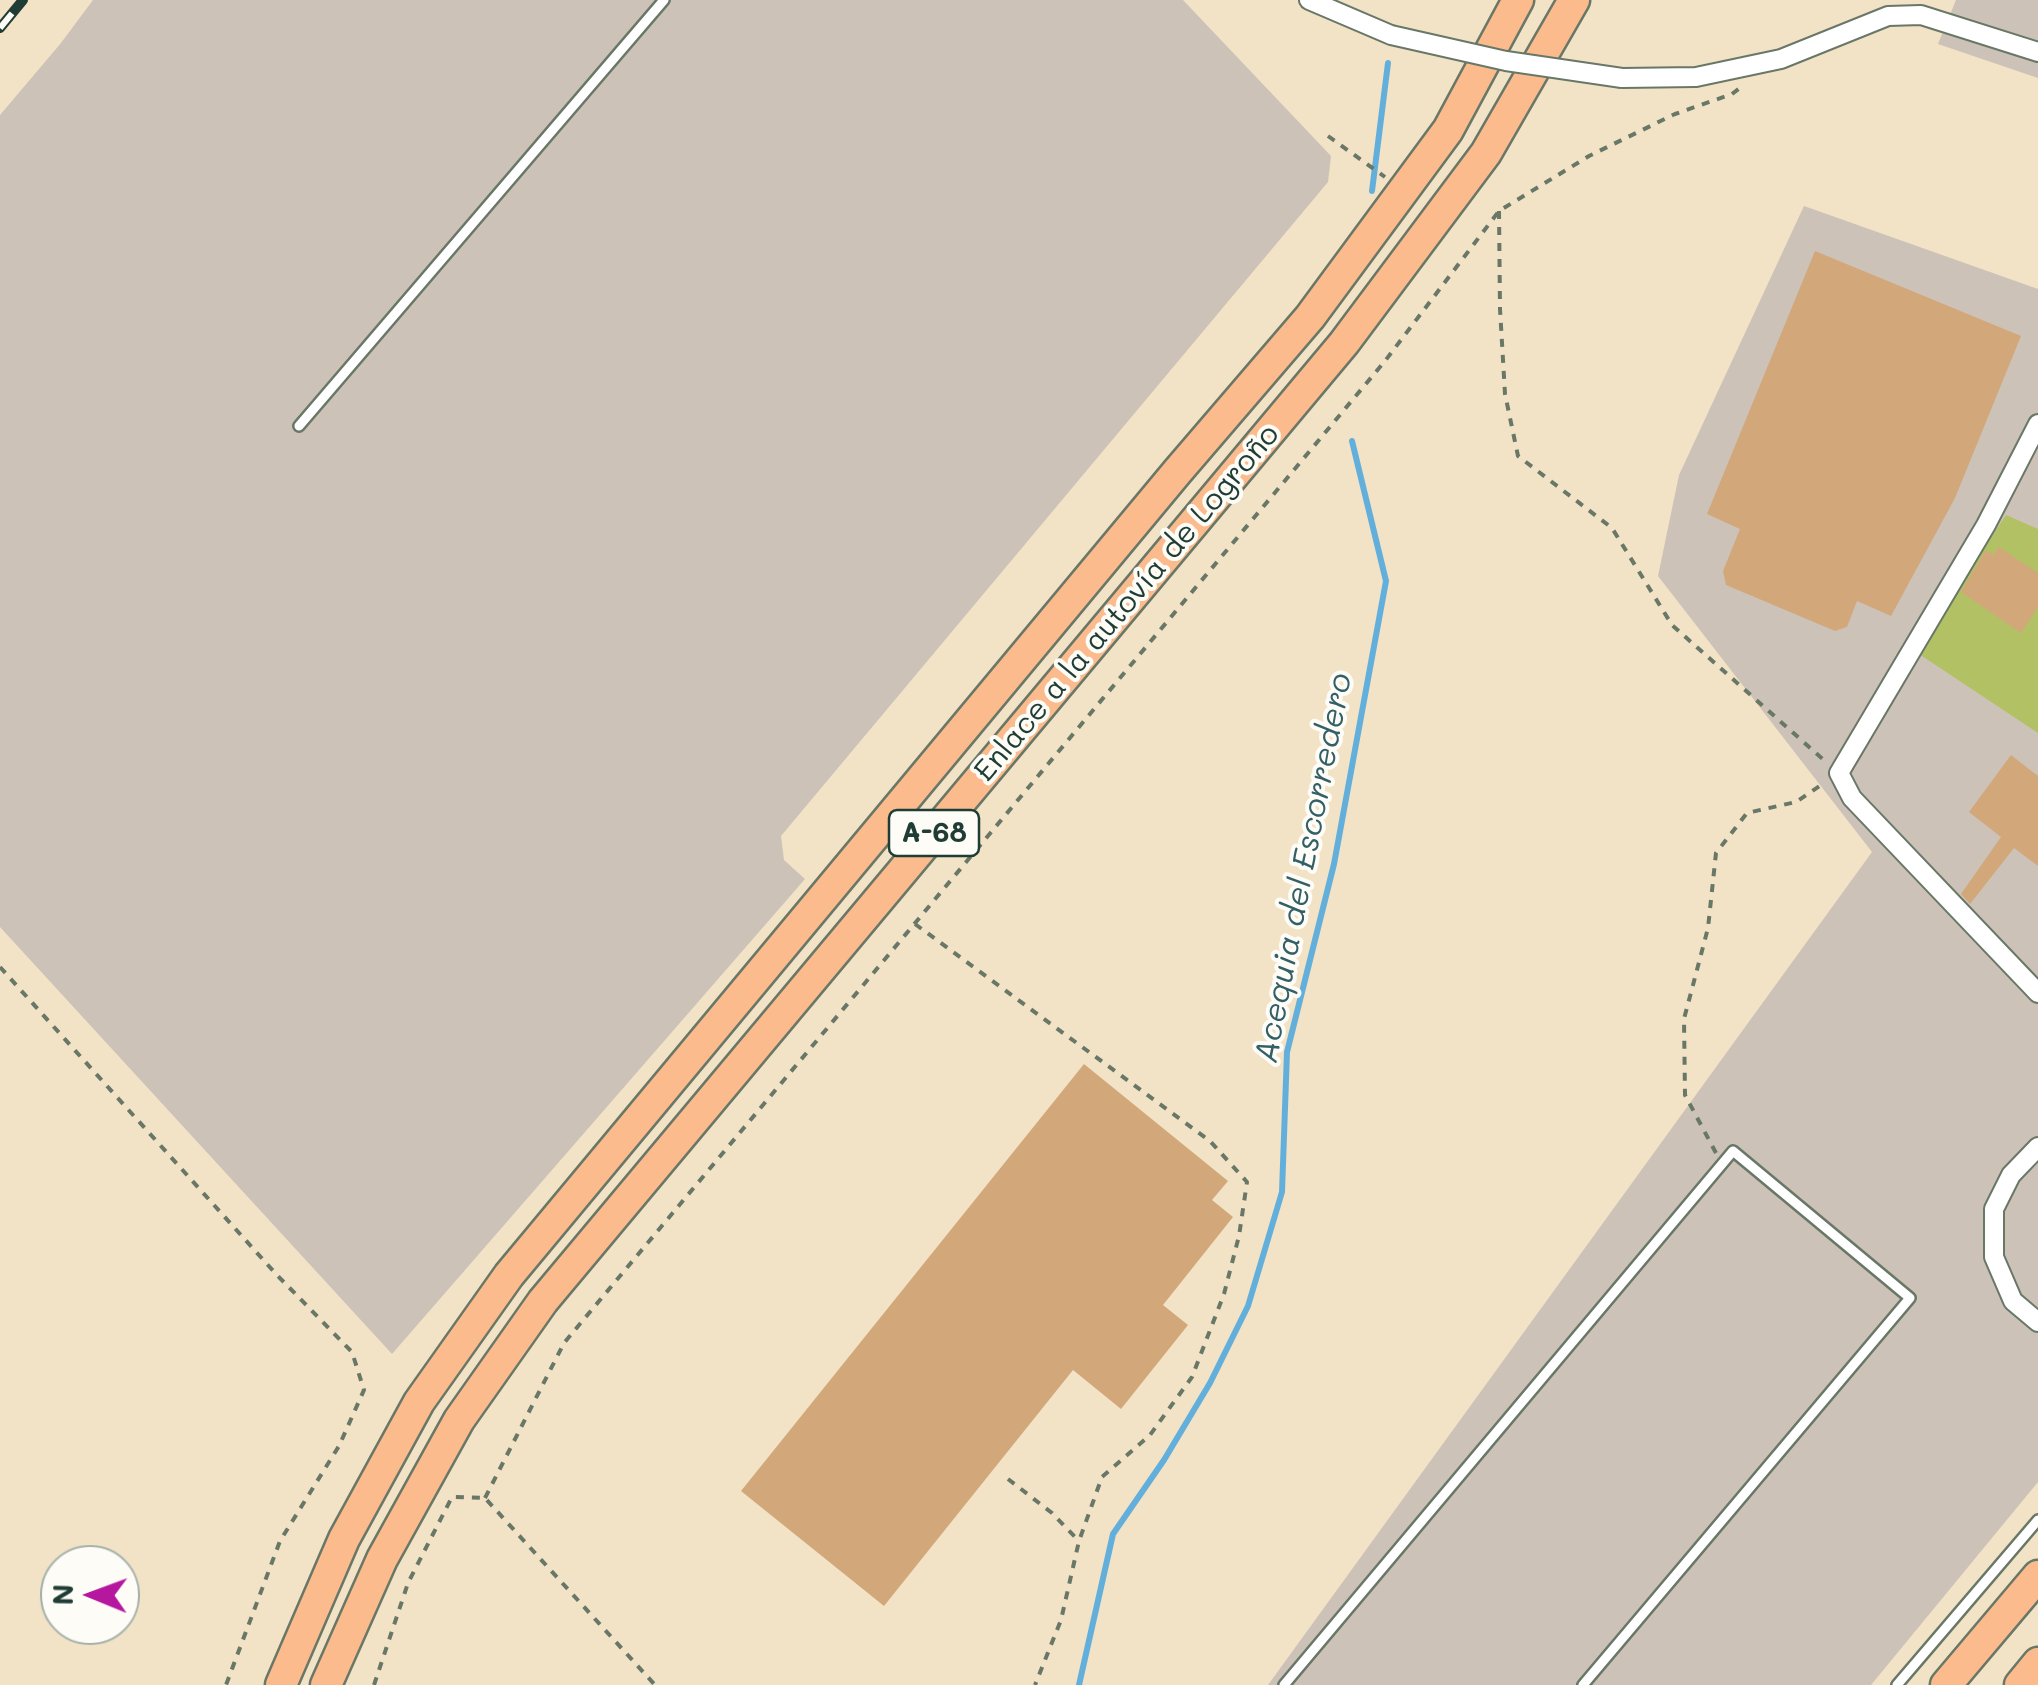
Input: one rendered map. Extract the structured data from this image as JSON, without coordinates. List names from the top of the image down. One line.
{"streets":{"highway":["Enlace a la autovía de Logroño","A-68"]},"water":["Acequia del Escorredero"],"north":"left"}
